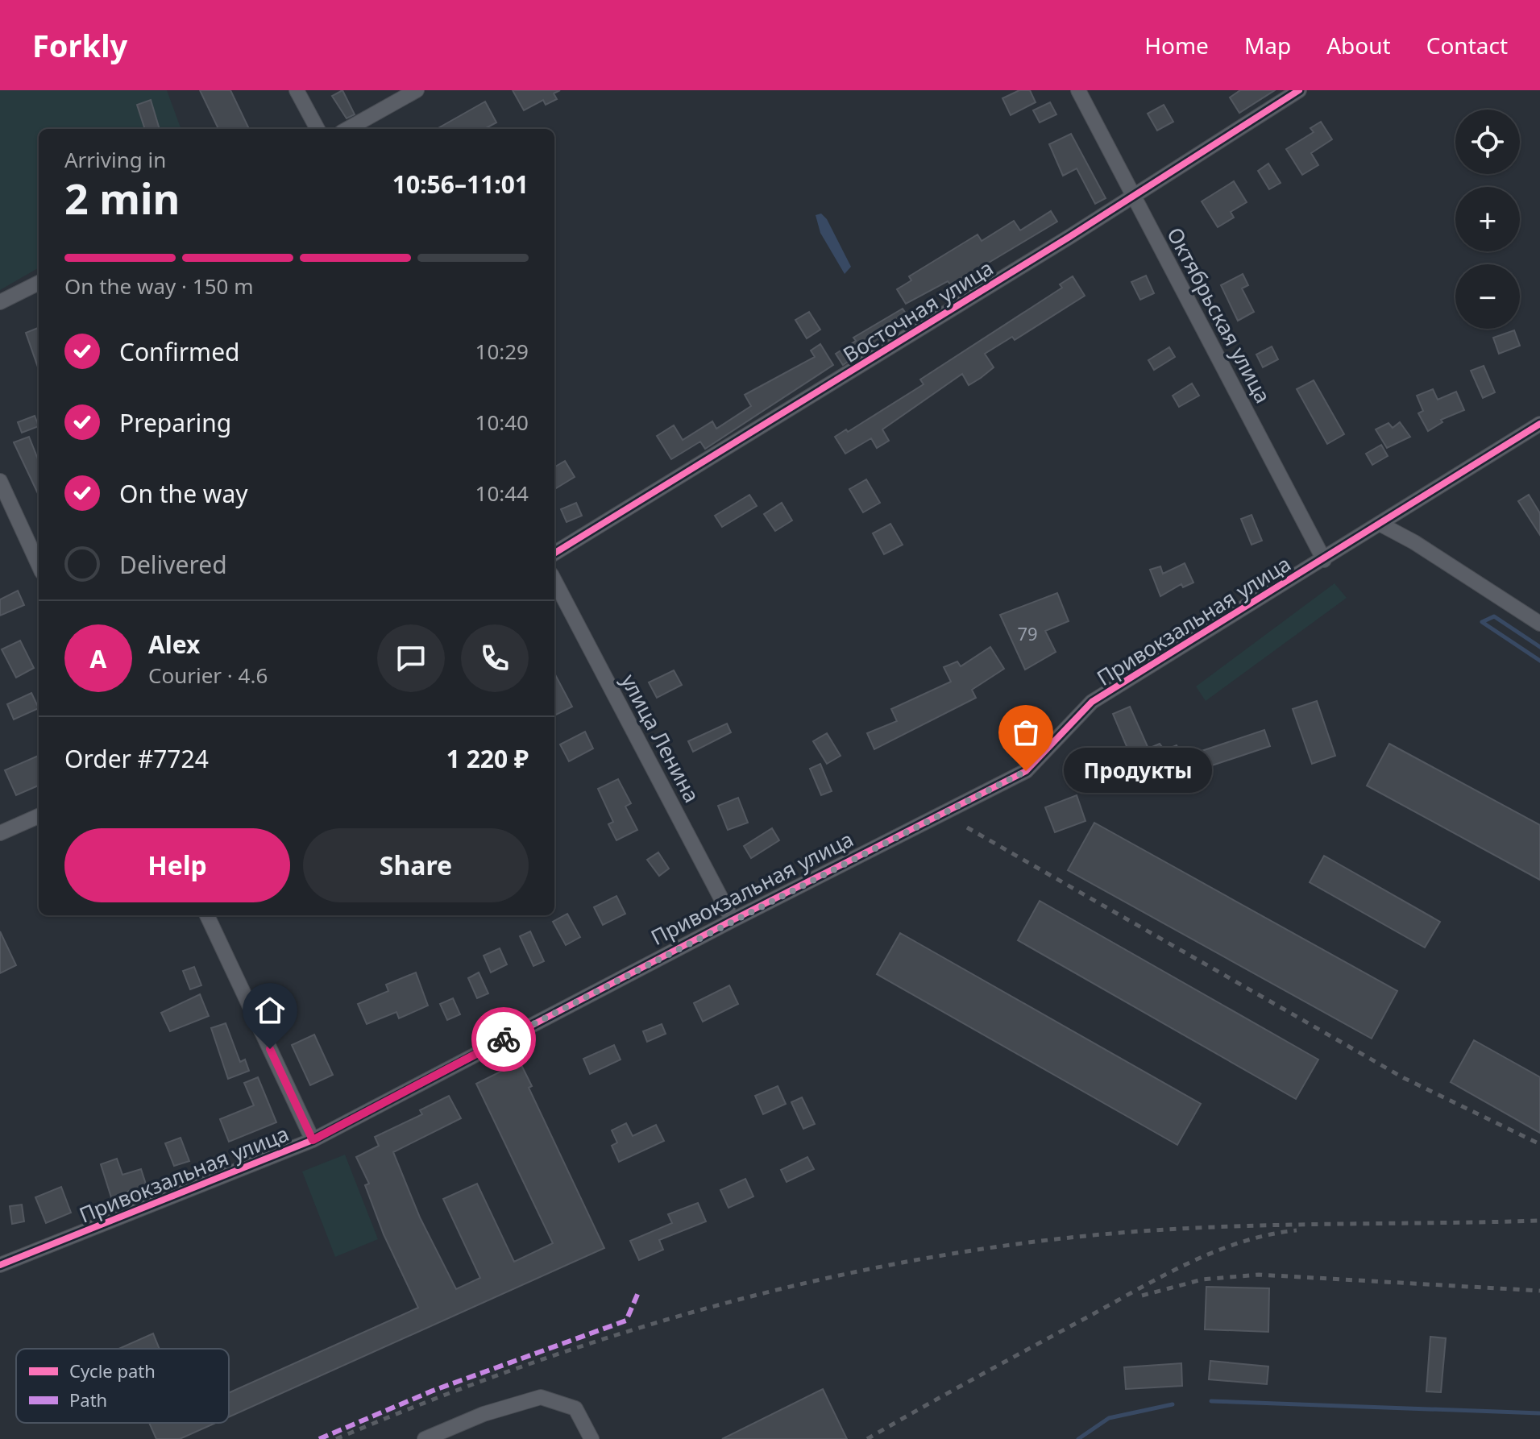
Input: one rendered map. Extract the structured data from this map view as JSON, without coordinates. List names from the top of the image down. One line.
{"streets":{"street":["Восточная улица","Октябрьская улица","Привокзальная улица","улица Ленина"]},"crossings":[["Восточная улица","Октябрьская улица"],["Октябрьская улица","Привокзальная улица"],["Привокзальная улица","улица Ленина"]],"places":["Продукты"],"house_numbers":["79"],"legend":["Cycle path","Path"],"page":{"header":"Forkly","nav":["Home","Map","About","Contact"],"map_buttons":["+","−"],"heading":["2 min","Arriving in","10:56–11:01"],"panel":["Alex","Courier · 4.6","Order #7724","1 220 ₽"],"bar":"On the way · 150 m","list":[["Confirmed","10:29"],["Preparing","10:40"],["On the way","10:44"],"Delivered"],"round":"A","bubble":"Продукты","buttons":["Help","Share"]}}
